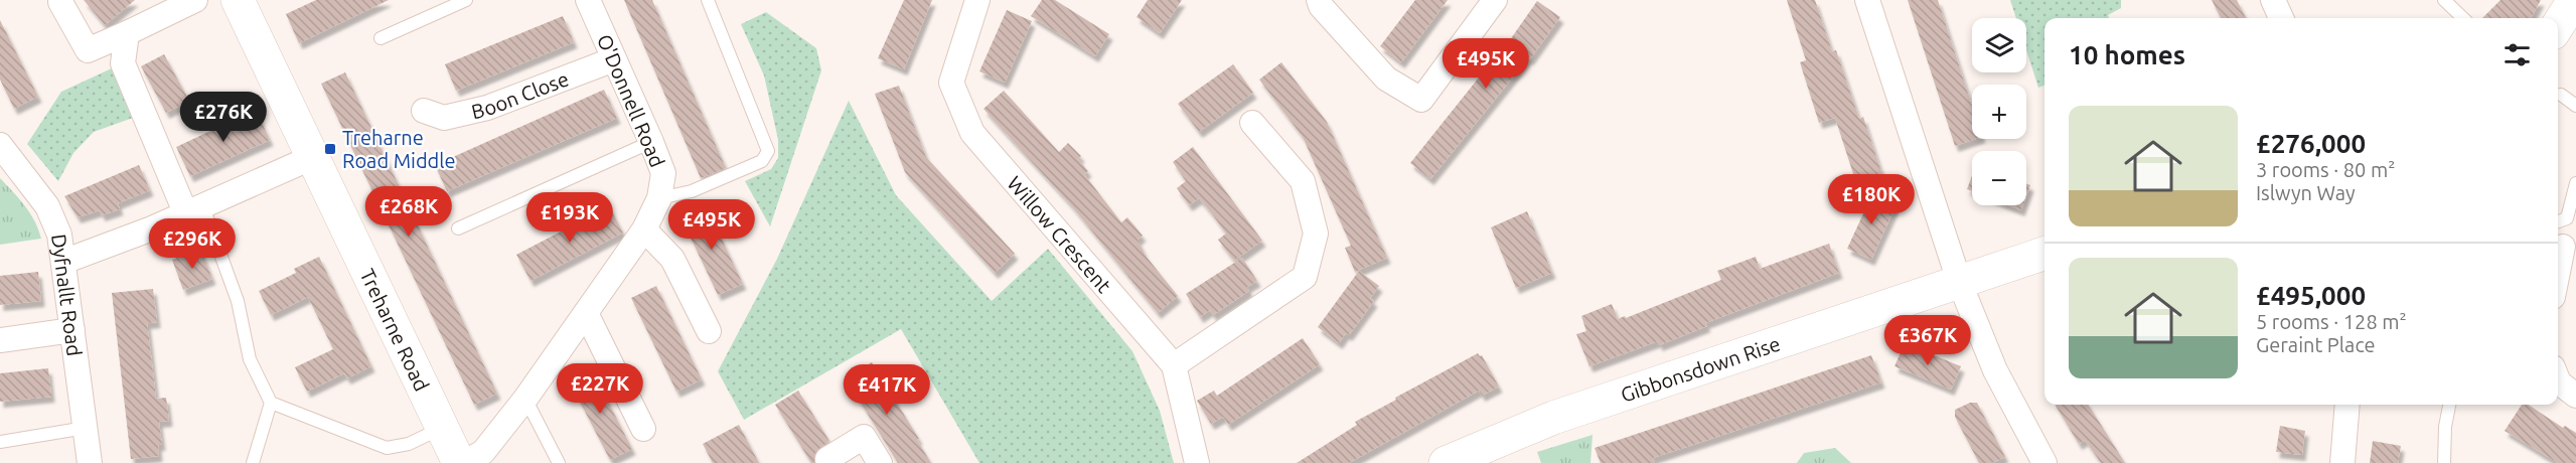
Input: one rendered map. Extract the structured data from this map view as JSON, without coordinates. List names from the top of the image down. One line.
{"streets":{"street":["Boon Close","O'Donnell Road","Willow Crescent","Dyfnallt Road","Treharne Road","Gibbonsdown Rise"]},"crossings":[["Boon Close","O'Donnell Road"]],"places":{"transit":["Treharne Road Middle"]},"page":{"map_buttons":["+","−"],"heading":"10 homes","price":["£495K","£276K","£180K","£268K","£193K","£495K","£296K","£367K","£227K","£417K"],"list":[{"name":"£276,000","note":"3 rooms · 80 m² · Islwyn Way"},{"name":"£495,000","note":"5 rooms · 128 m² · Geraint Place"}]}}
